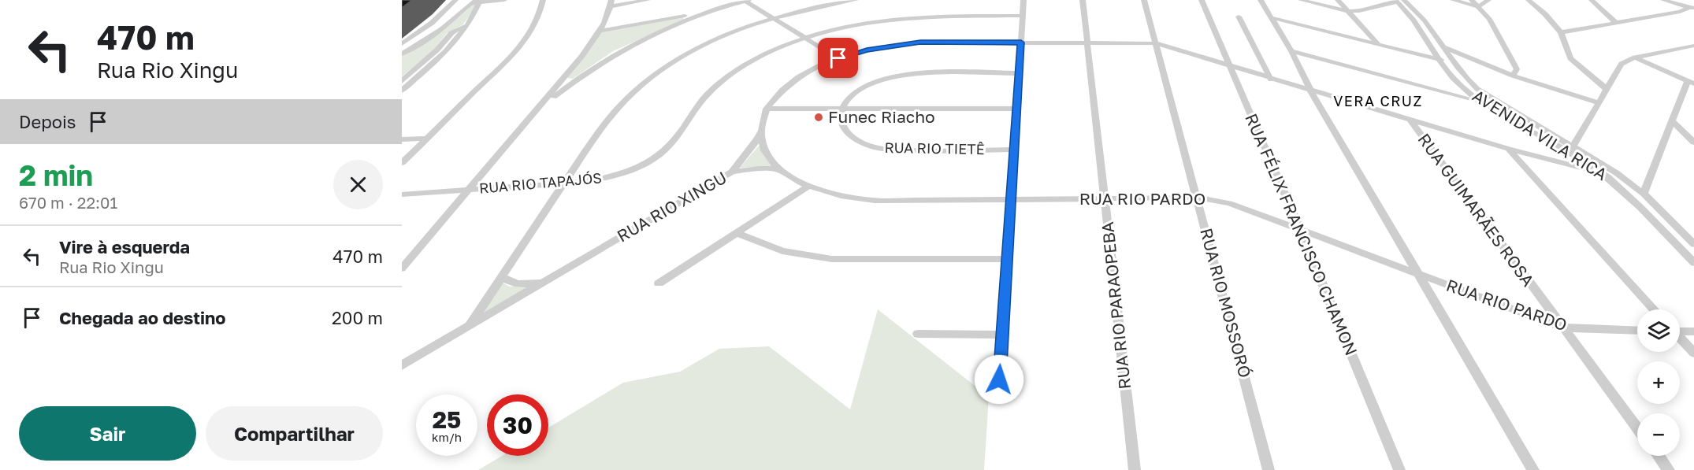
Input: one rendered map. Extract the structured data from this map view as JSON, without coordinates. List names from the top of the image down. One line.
{"streets":{"street":["AVENIDA VILA RICA","RUA RIO TIETÊ","RUA RIO TAPAJÓS","RUA RIO PARDO","RUA RIO XINGU","RUA GUIMARÃES ROSA","RUA FÉLIX FRANCISCO CHAMON","RUA RIO MOSSORÓ","RUA RIO PARAOPEBA"]},"crossings":[["AVENIDA VILA RICA","RUA RIO XINGU"],["RUA RIO PARDO","RUA RIO XINGU"],["RUA RIO PARDO","RUA GUIMARÃES ROSA"],["RUA RIO PARDO","RUA FÉLIX FRANCISCO CHAMON"],["RUA RIO PARDO","RUA RIO MOSSORÓ"],["RUA RIO PARDO","RUA RIO PARAOPEBA"],["RUA RIO XINGU","RUA GUIMARÃES ROSA"],["RUA RIO XINGU","RUA FÉLIX FRANCISCO CHAMON"],["RUA RIO XINGU","RUA RIO MOSSORÓ"],["RUA RIO XINGU","RUA RIO PARAOPEBA"]],"districts":["VERA CRUZ"],"places":["Funec Riacho"],"page":{"turn":["470 m","Rua Rio Xingu"],"then":"Depois","heading":["2 min","670 m · 22:01"],"list":[{"name":"Vire à esquerda","note":"Rua Rio Xingu","value":"470 m"},{"name":"Chegada ao destino","value":"200 m"}],"map_buttons":["+","−"],"speed":"25 km/h","limit":"30","buttons":["Sair","Compartilhar"]}}
